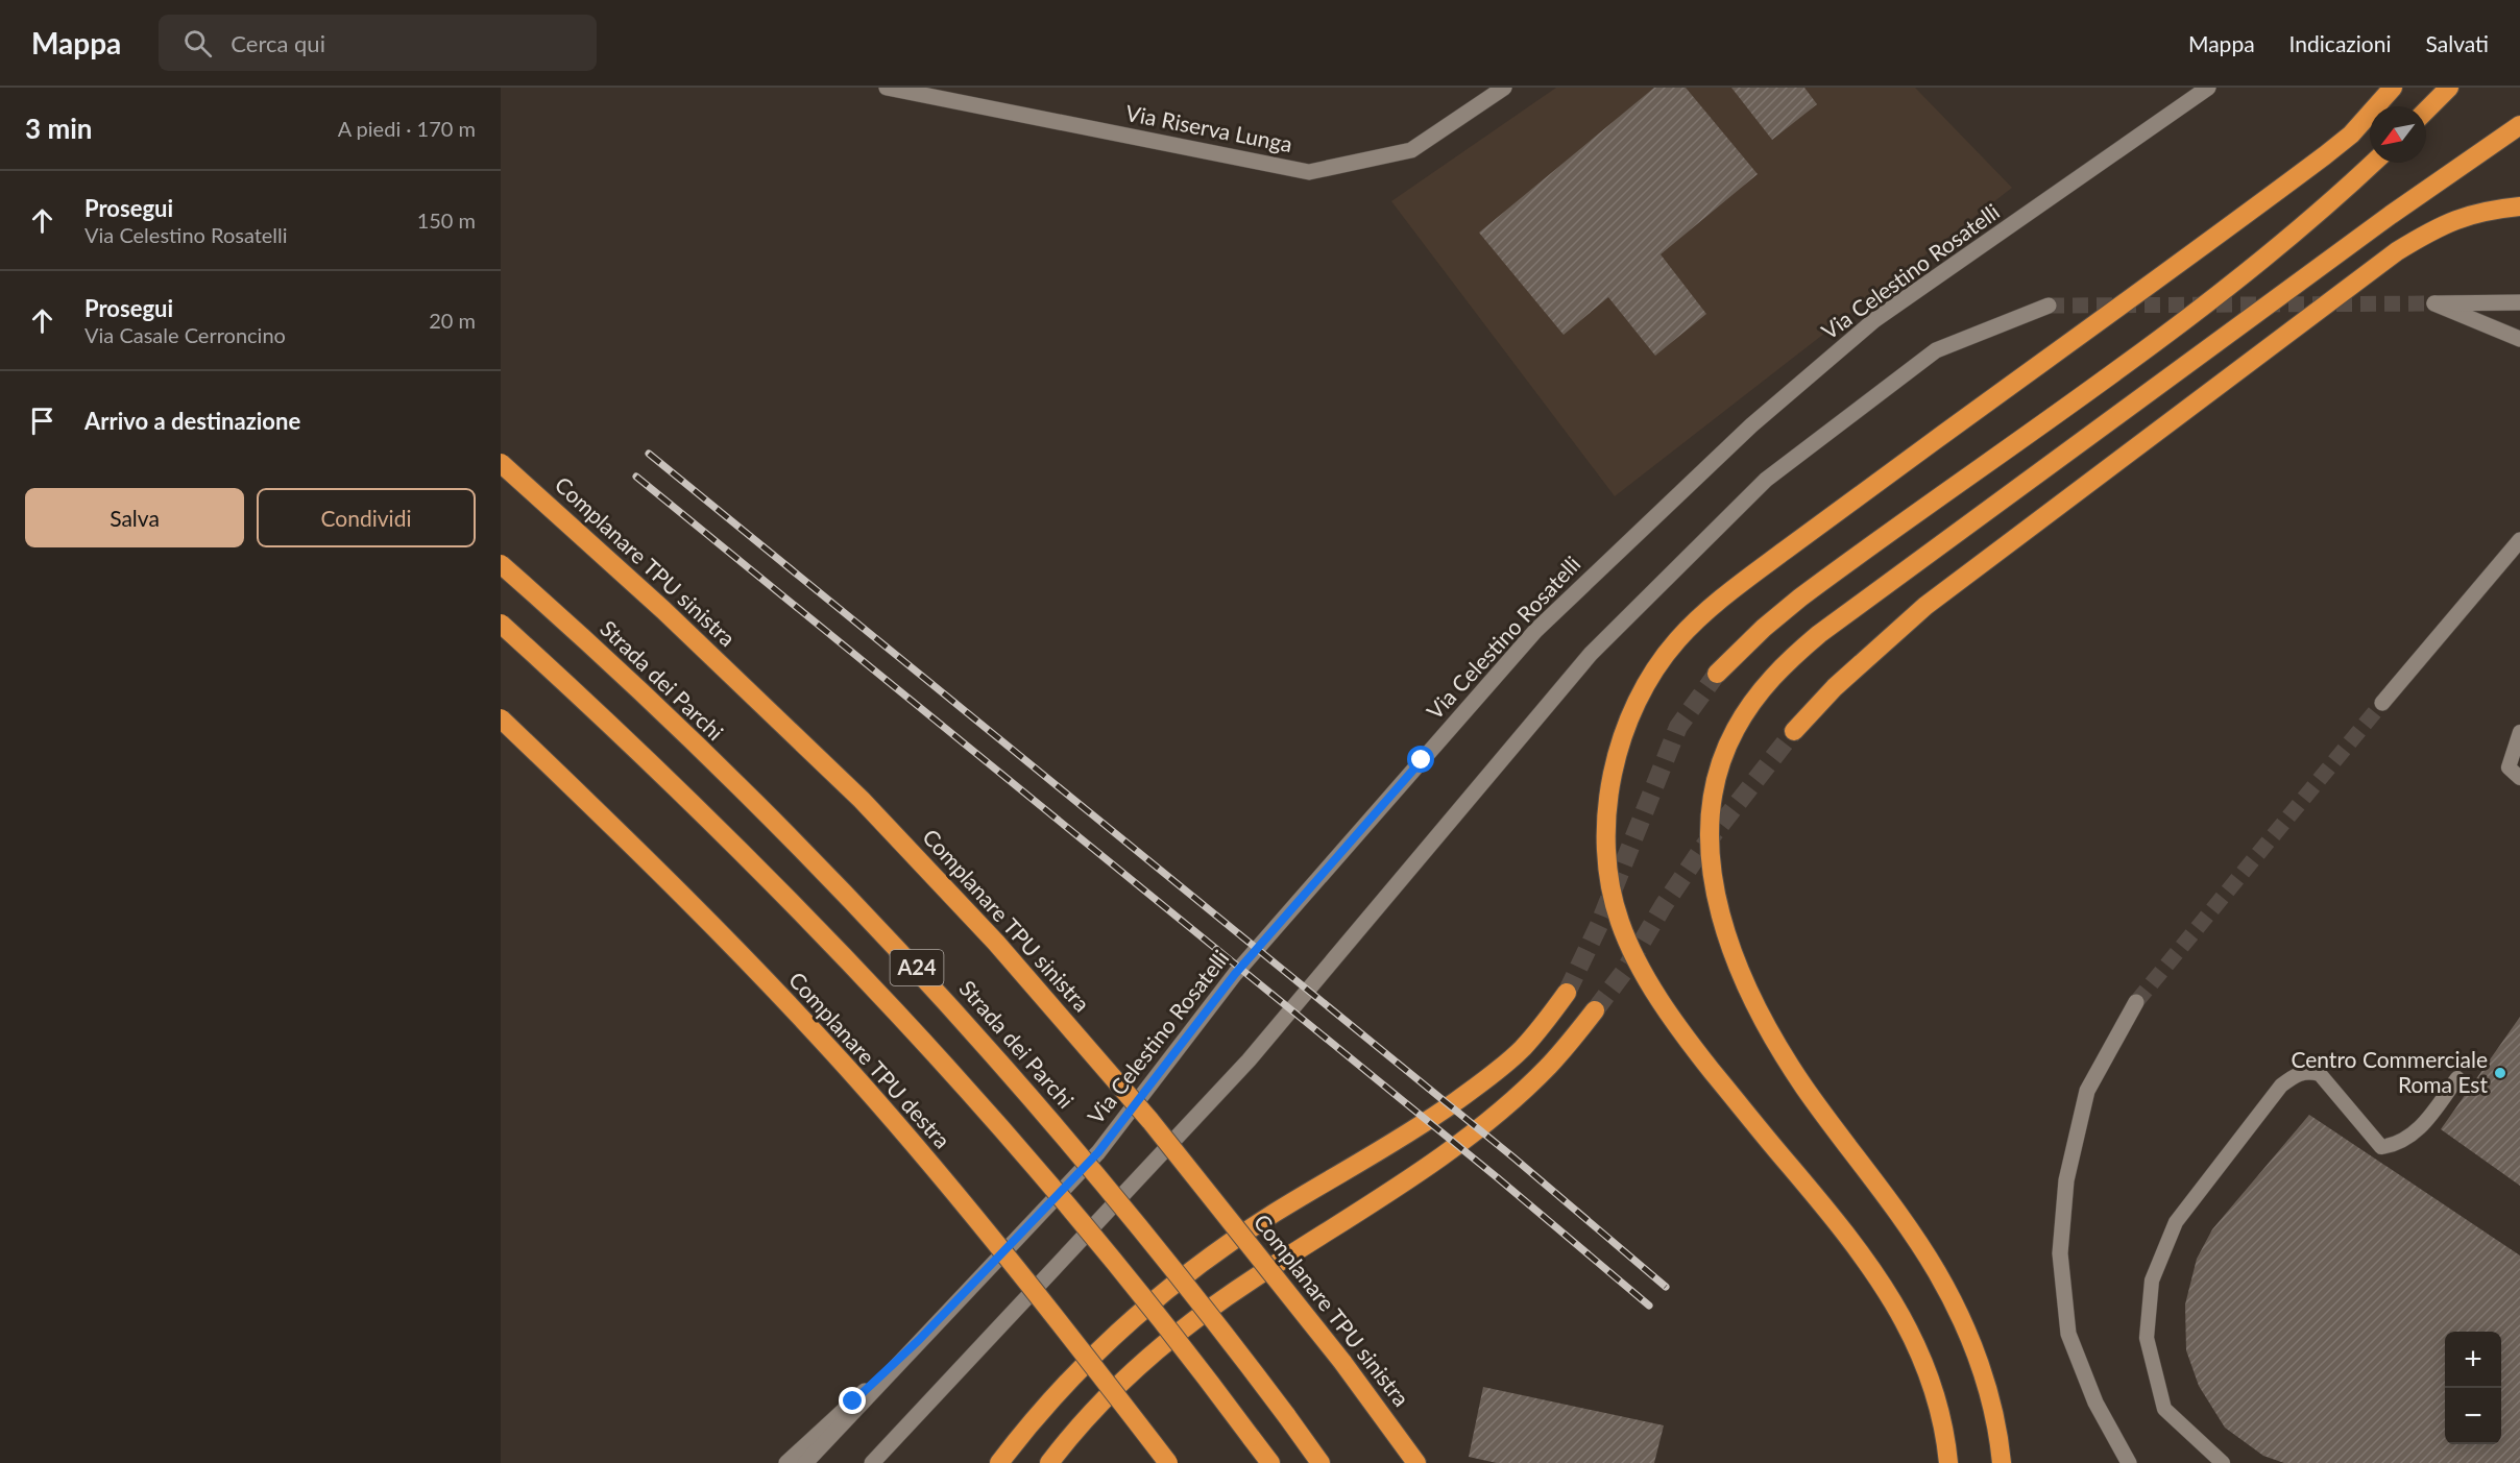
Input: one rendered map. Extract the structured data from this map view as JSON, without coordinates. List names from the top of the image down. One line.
{"streets":{"highway":["Complanare TPU sinistra","Strada dei Parchi","A24","Complanare TPU destra"],"street":["Via Riserva Lunga","Via Celestino Rosatelli"]},"places":["Centro Commerciale Roma Est"],"north":"bottom left","page":{"header":"Mappa","search":"Cerca qui","nav":["Mappa","Indicazioni","Salvati"],"heading":["3 min","A piedi · 170 m"],"list":[["Prosegui","Via Celestino Rosatelli","150 m"],["Prosegui","Via Casale Cerroncino","20 m"],"Arrivo a destinazione"],"buttons":["Salva","Condividi"],"map_buttons":["+","−"]}}
